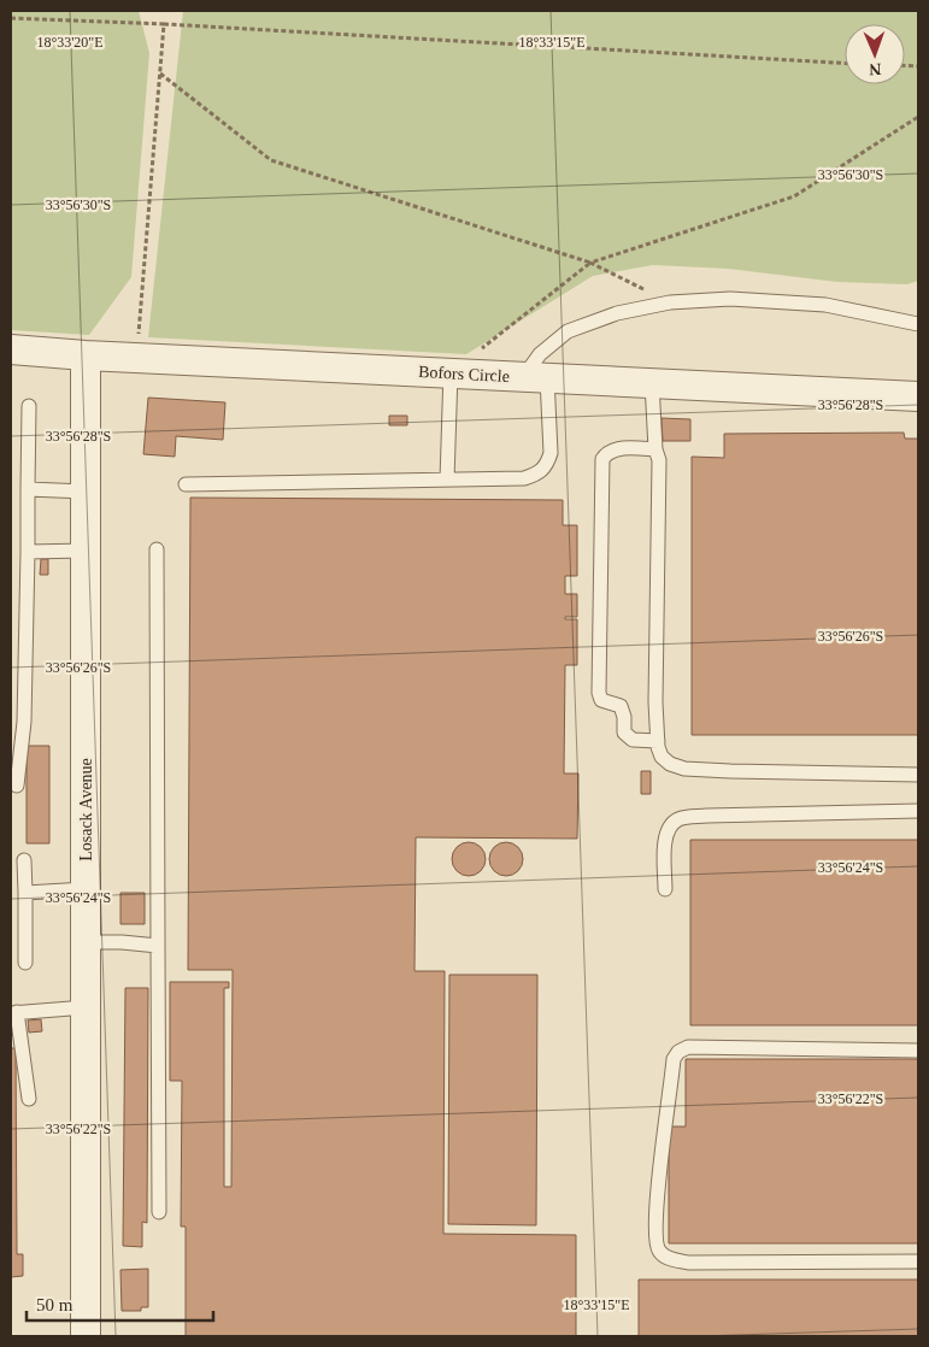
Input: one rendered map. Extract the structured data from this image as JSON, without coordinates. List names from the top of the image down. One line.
{"streets":{"street":["Bofors Circle","Losack Avenue"]},"crossings":[["Bofors Circle","Losack Avenue"]],"scale_bar":"50 m","north":"bottom","coordinates":["18°33'20\"E","18°33'15\"E","33°56'30\"S","33°56'28\"S","33°56'26\"S","33°56'24\"S","33°56'22\"S"]}
